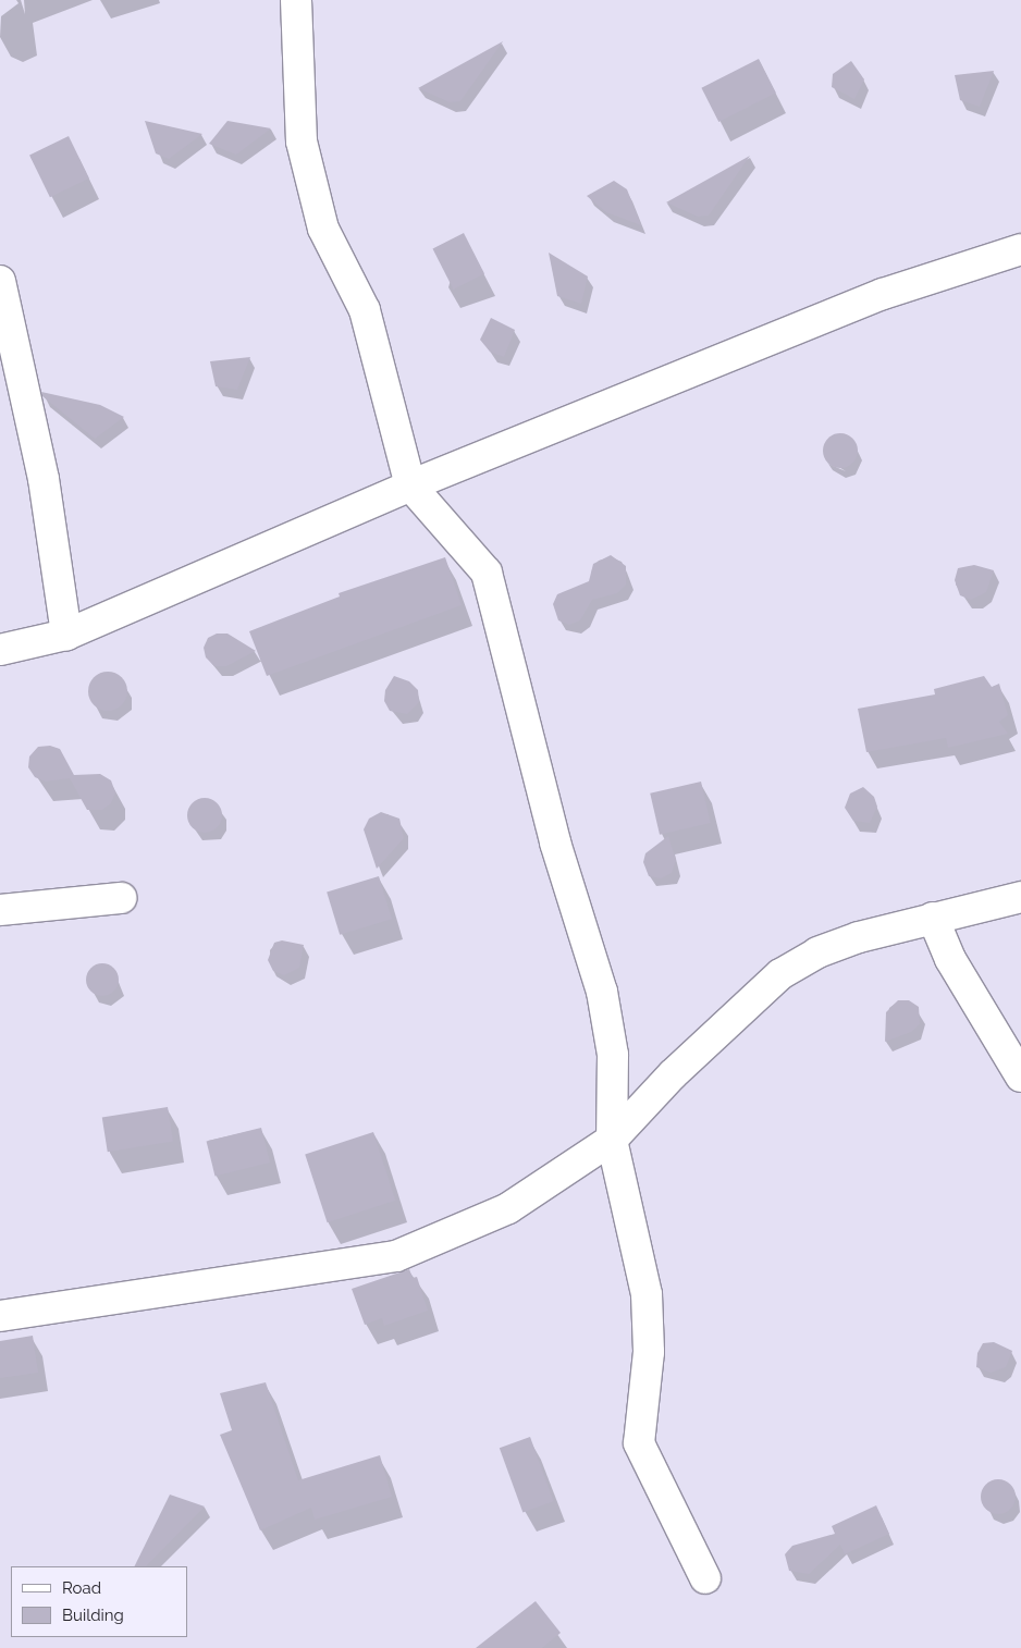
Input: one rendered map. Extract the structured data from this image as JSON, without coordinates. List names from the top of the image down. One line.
{"legend":["Road","Building"]}
